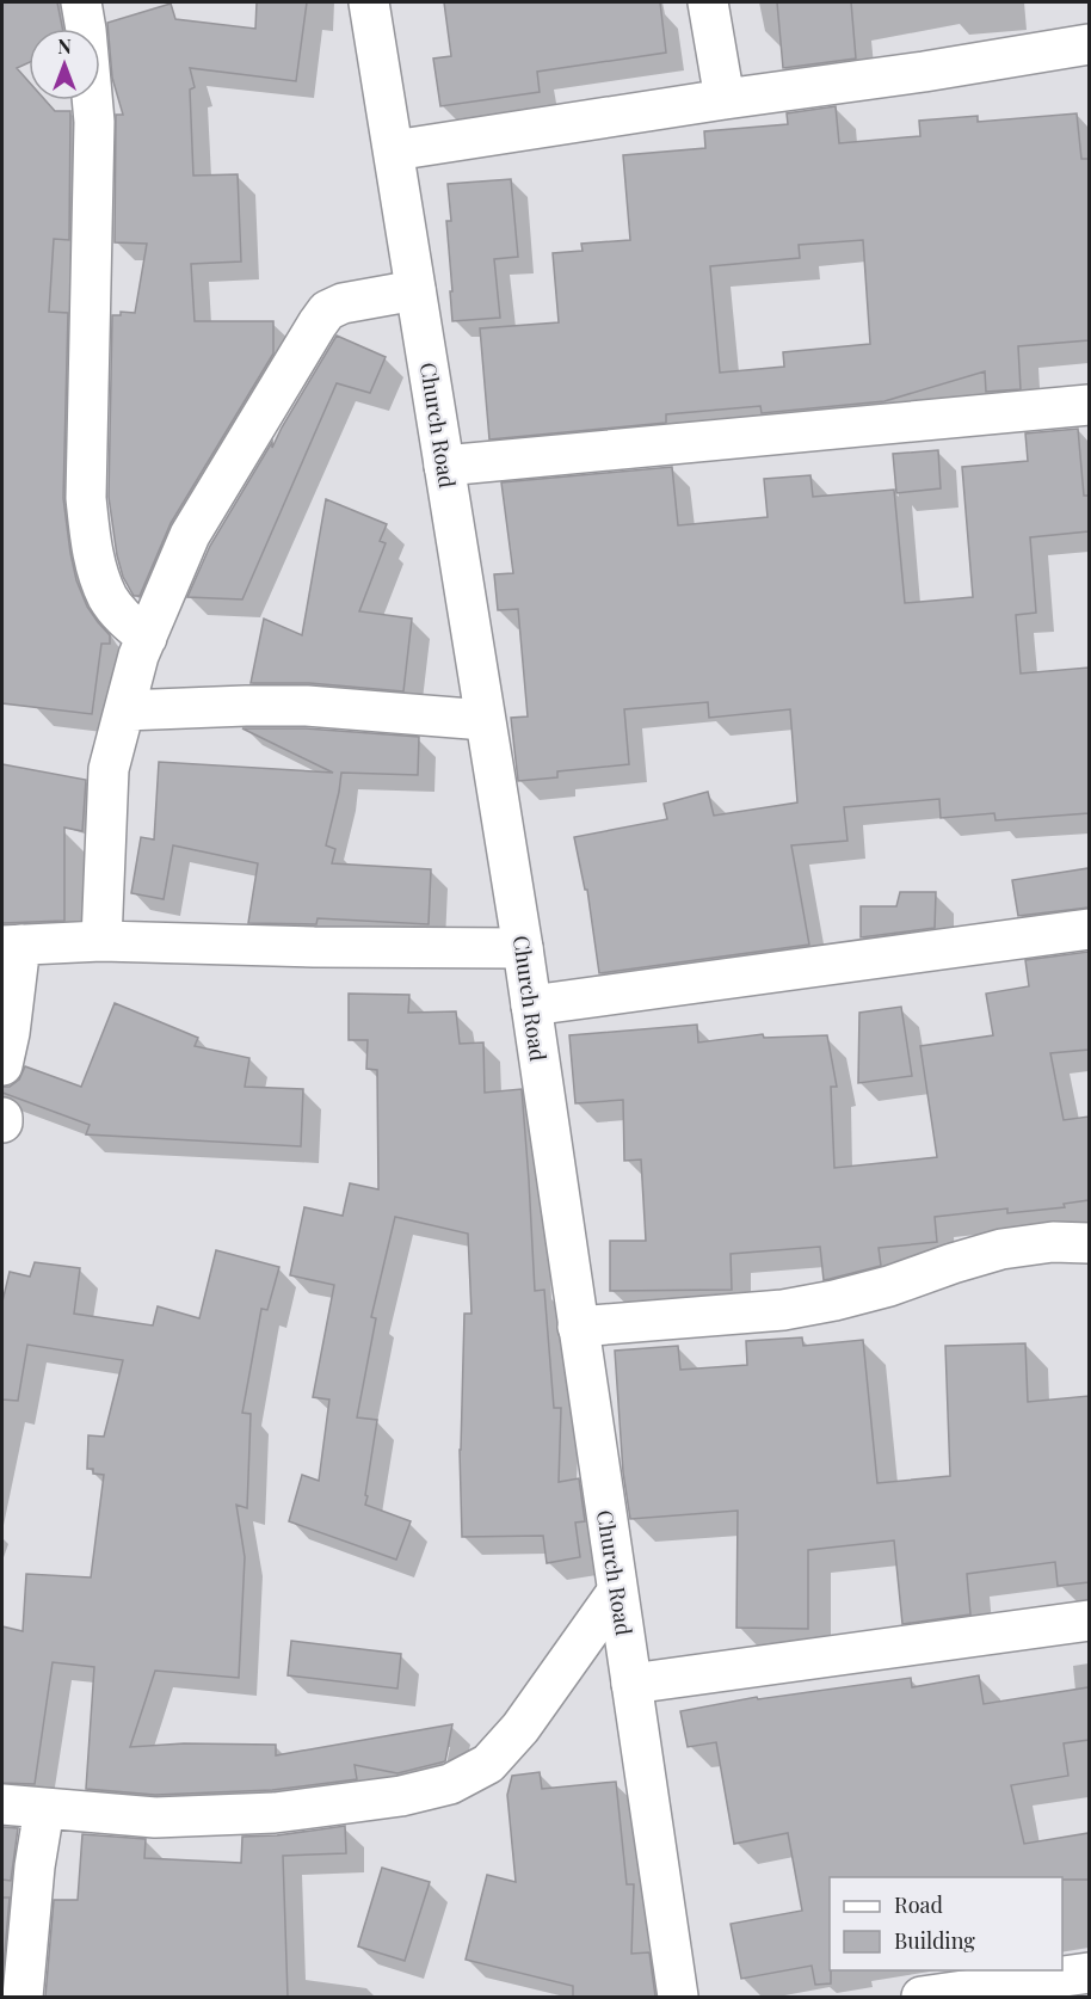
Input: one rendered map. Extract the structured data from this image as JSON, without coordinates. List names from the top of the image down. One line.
{"streets":{"street":["Church Road"]},"legend":["Road","Building"],"north":"top"}
